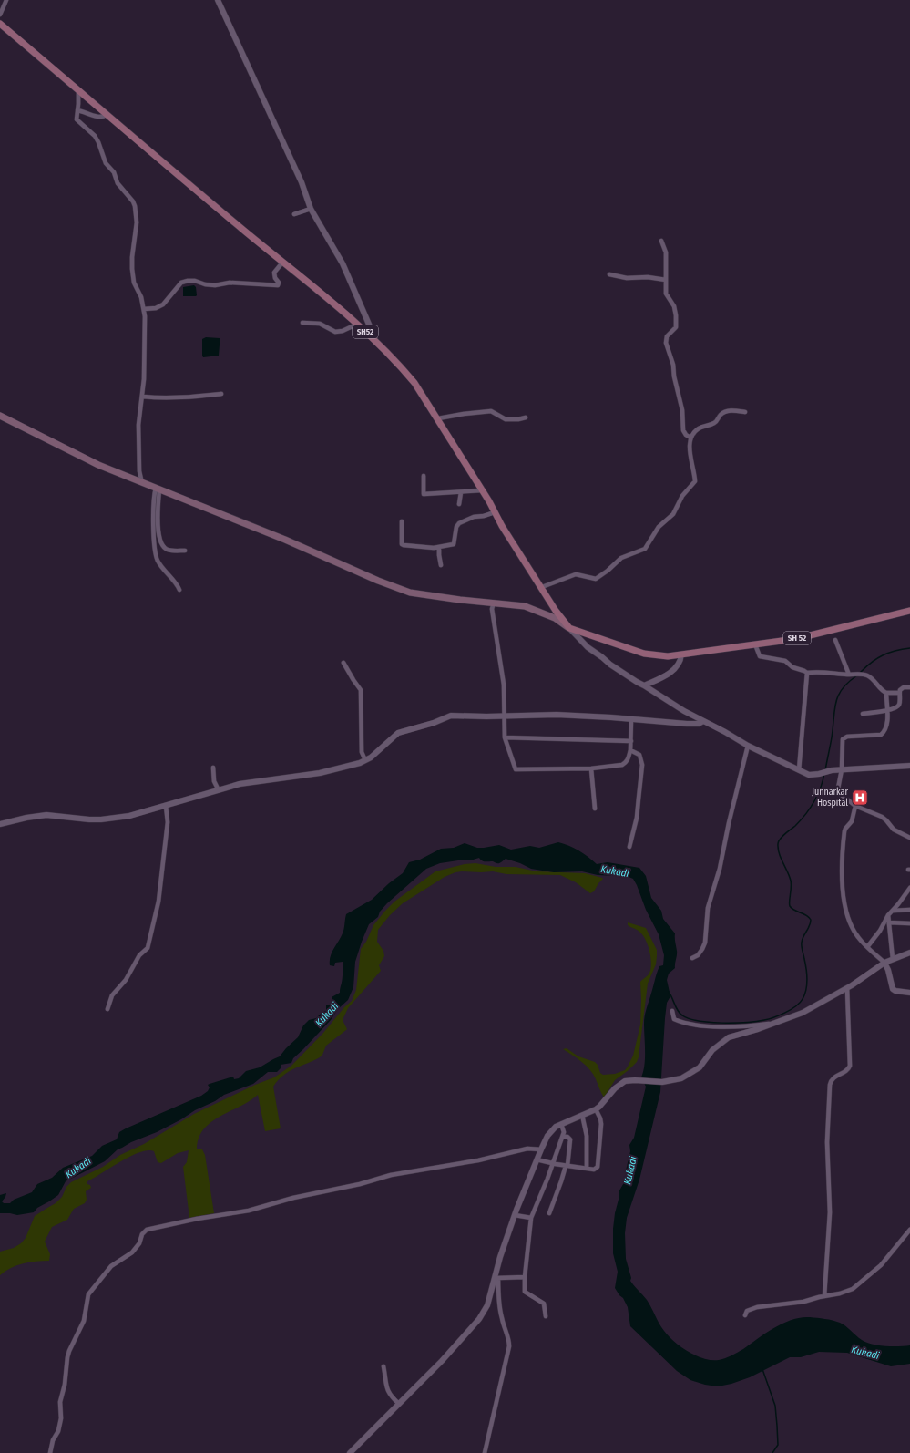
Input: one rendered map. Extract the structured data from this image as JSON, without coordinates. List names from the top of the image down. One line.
{"streets":{"main road":["SH52","SH 52"]},"water":["Kukadi"],"places":{"hospital":["Junnarkar Hospital"]}}
